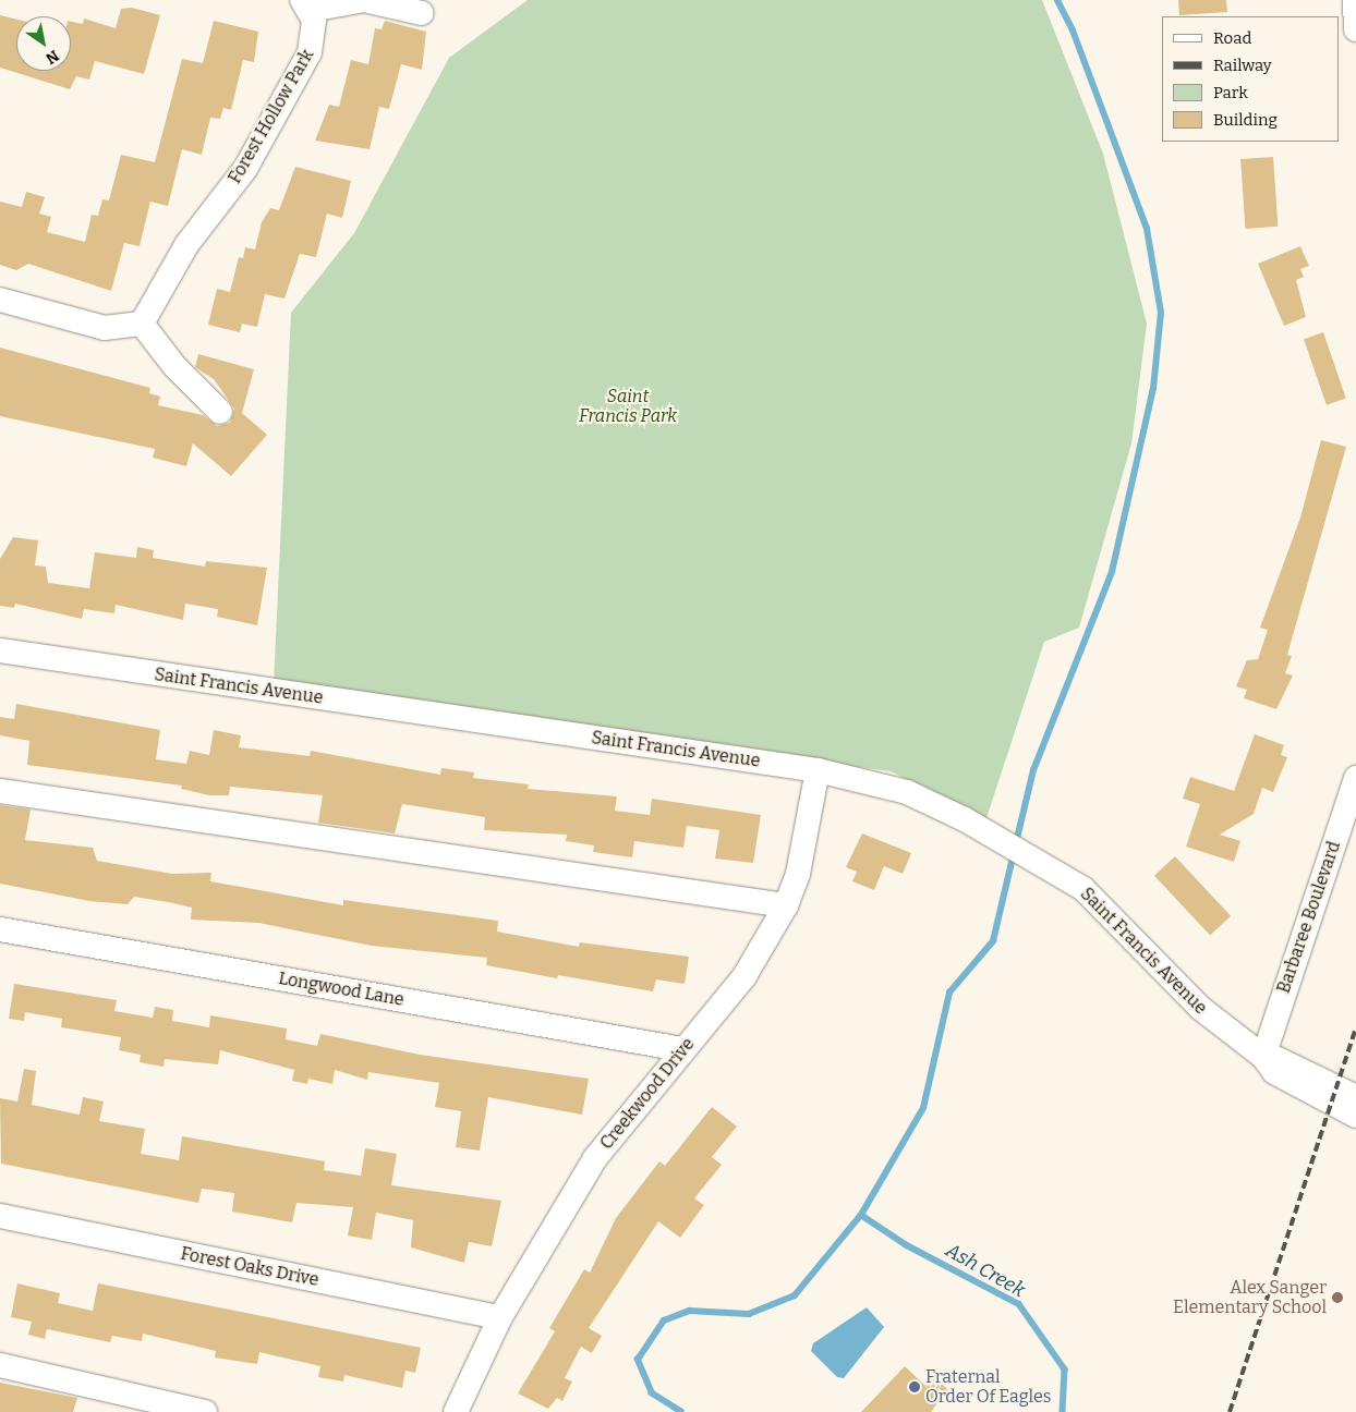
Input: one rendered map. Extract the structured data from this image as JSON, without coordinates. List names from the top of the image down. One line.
{"streets":{"street":["Forest Hollow Park","Saint Francis Avenue","Barbaree Boulevard","Longwood Lane","Creekwood Drive","Forest Oaks Drive"]},"crossings":[["Saint Francis Avenue","Barbaree Boulevard"],["Saint Francis Avenue","Creekwood Drive"],["Longwood Lane","Creekwood Drive"],["Creekwood Drive","Forest Oaks Drive"]],"water":["Ash Creek"],"parks":["Saint Francis Park"],"places":["Alex Sanger Elementary School","Fraternal Order Of Eagles"],"legend":["Road","Railway","Park","Building"],"north":"bottom right"}
